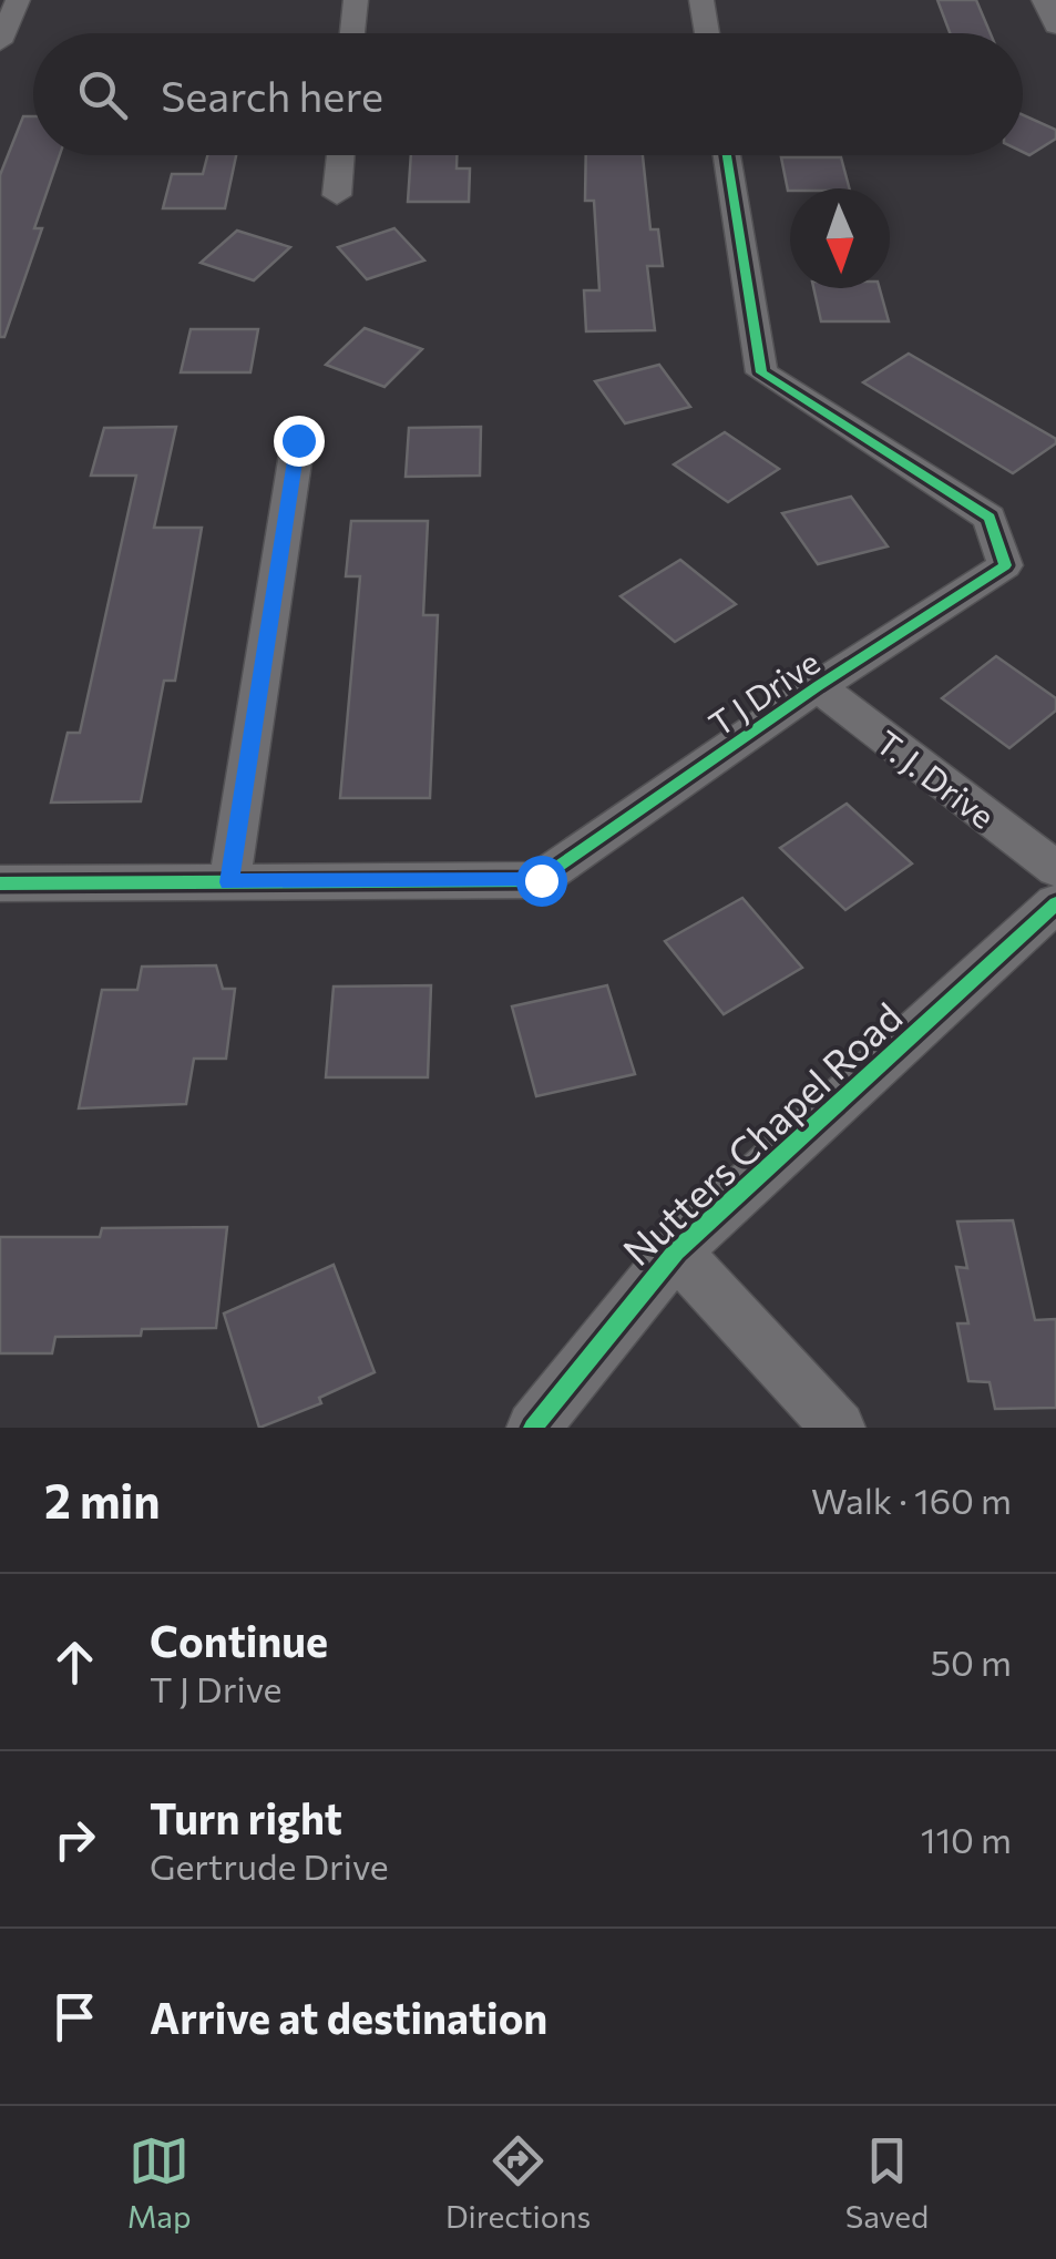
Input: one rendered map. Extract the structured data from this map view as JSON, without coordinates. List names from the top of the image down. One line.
{"streets":{"street":["T J Drive","T. J. Drive","Nutters Chapel Road"]},"crossings":[["T J Drive","T. J. Drive"]],"north":"bottom","page":{"search":"Search here","heading":["2 min","Walk · 160 m"],"list":[["Continue","T J Drive","50 m"],["Turn right","Gertrude Drive","110 m"],"Arrive at destination"],"nav":["Map","Directions","Saved"]}}
